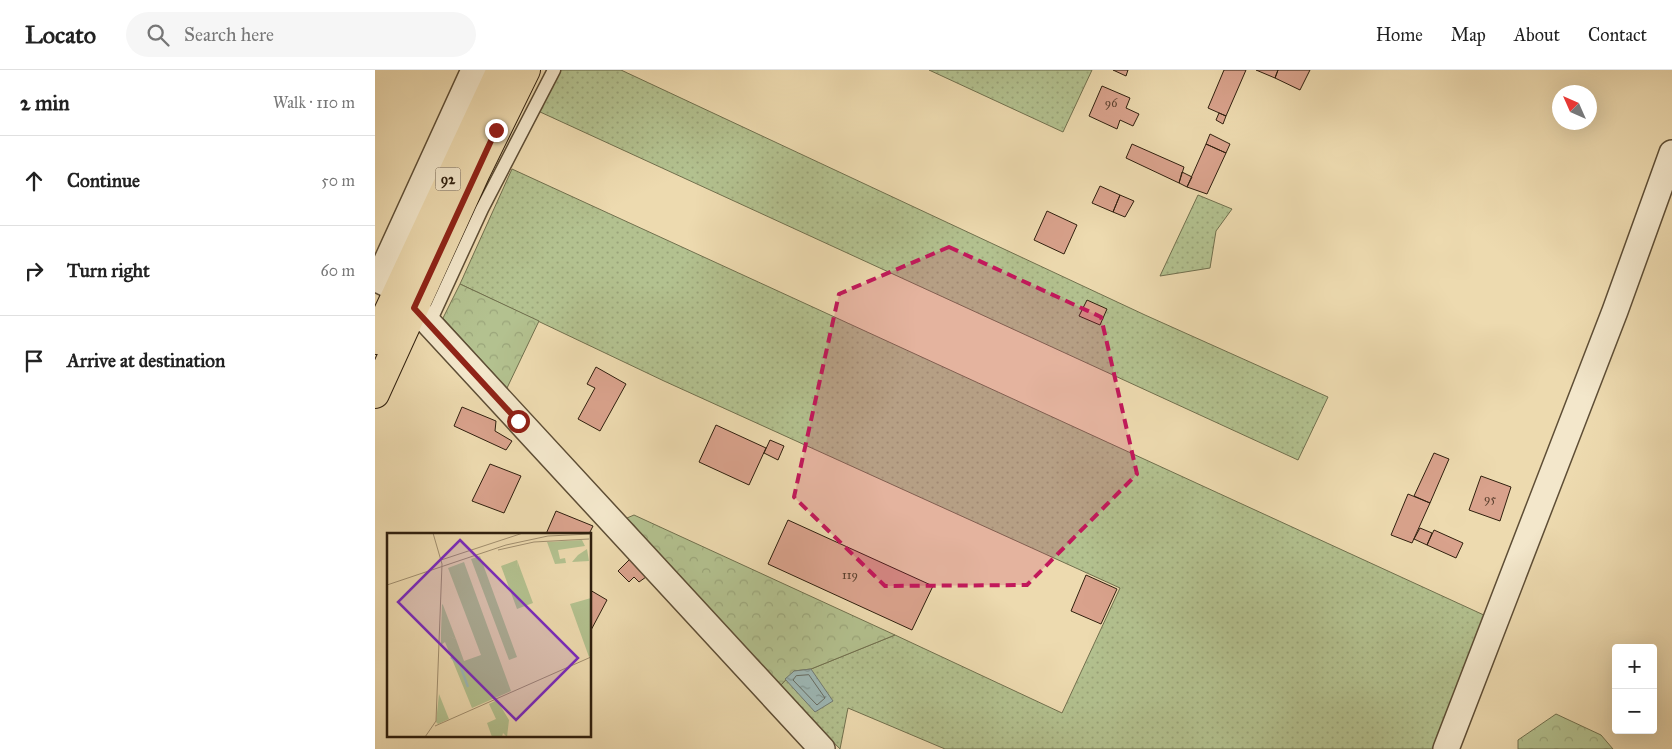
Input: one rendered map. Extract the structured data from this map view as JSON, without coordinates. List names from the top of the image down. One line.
{"streets":{"main road":["92"]},"house_numbers":["96","95","119"],"north":"top left","page":{"header":"Locato","search":"Search here","nav":["Home","Map","About","Contact"],"heading":["2 min","Walk · 110 m"],"list":[["Continue","50 m"],["Turn right","60 m"],"Arrive at destination"],"map_buttons":["+","−"]}}
